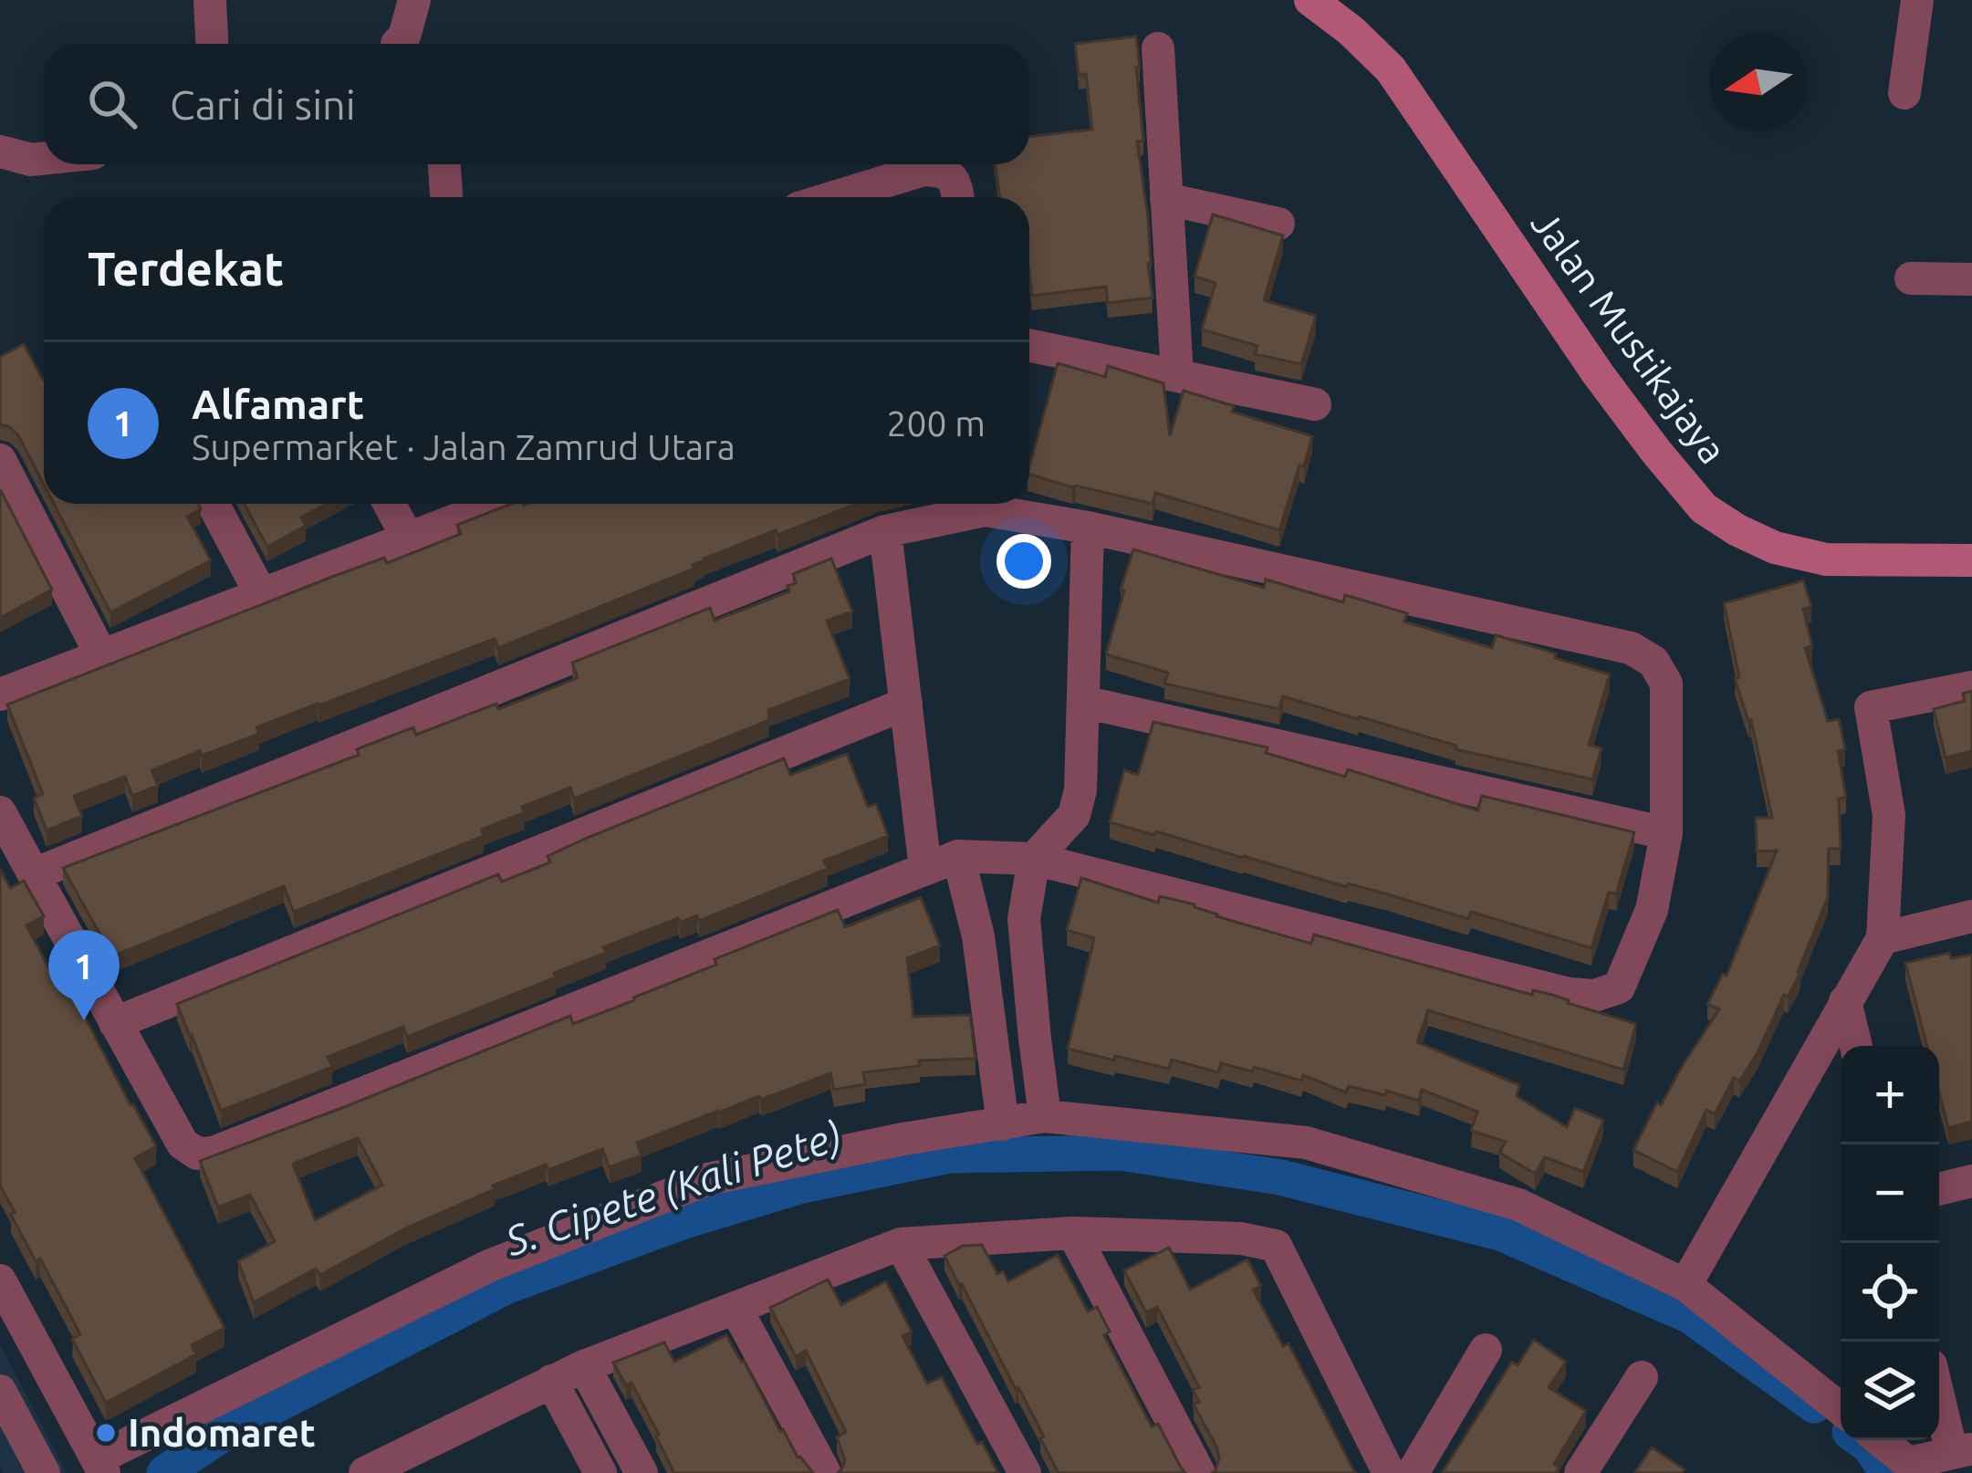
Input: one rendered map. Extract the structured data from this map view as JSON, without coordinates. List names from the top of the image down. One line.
{"streets":{"main road":["Jalan Mustikajaya"]},"water":["S. Cipete (Kali Pete)"],"places":["Indomaret"],"north":"left","page":{"search":"Cari di sini","heading":"Terdekat","list":[{"mark":"1","name":"Alfamart","note":"Supermarket · Jalan Zamrud Utara","value":"200 m"}],"pins":"1","map_buttons":["+","−"]}}
